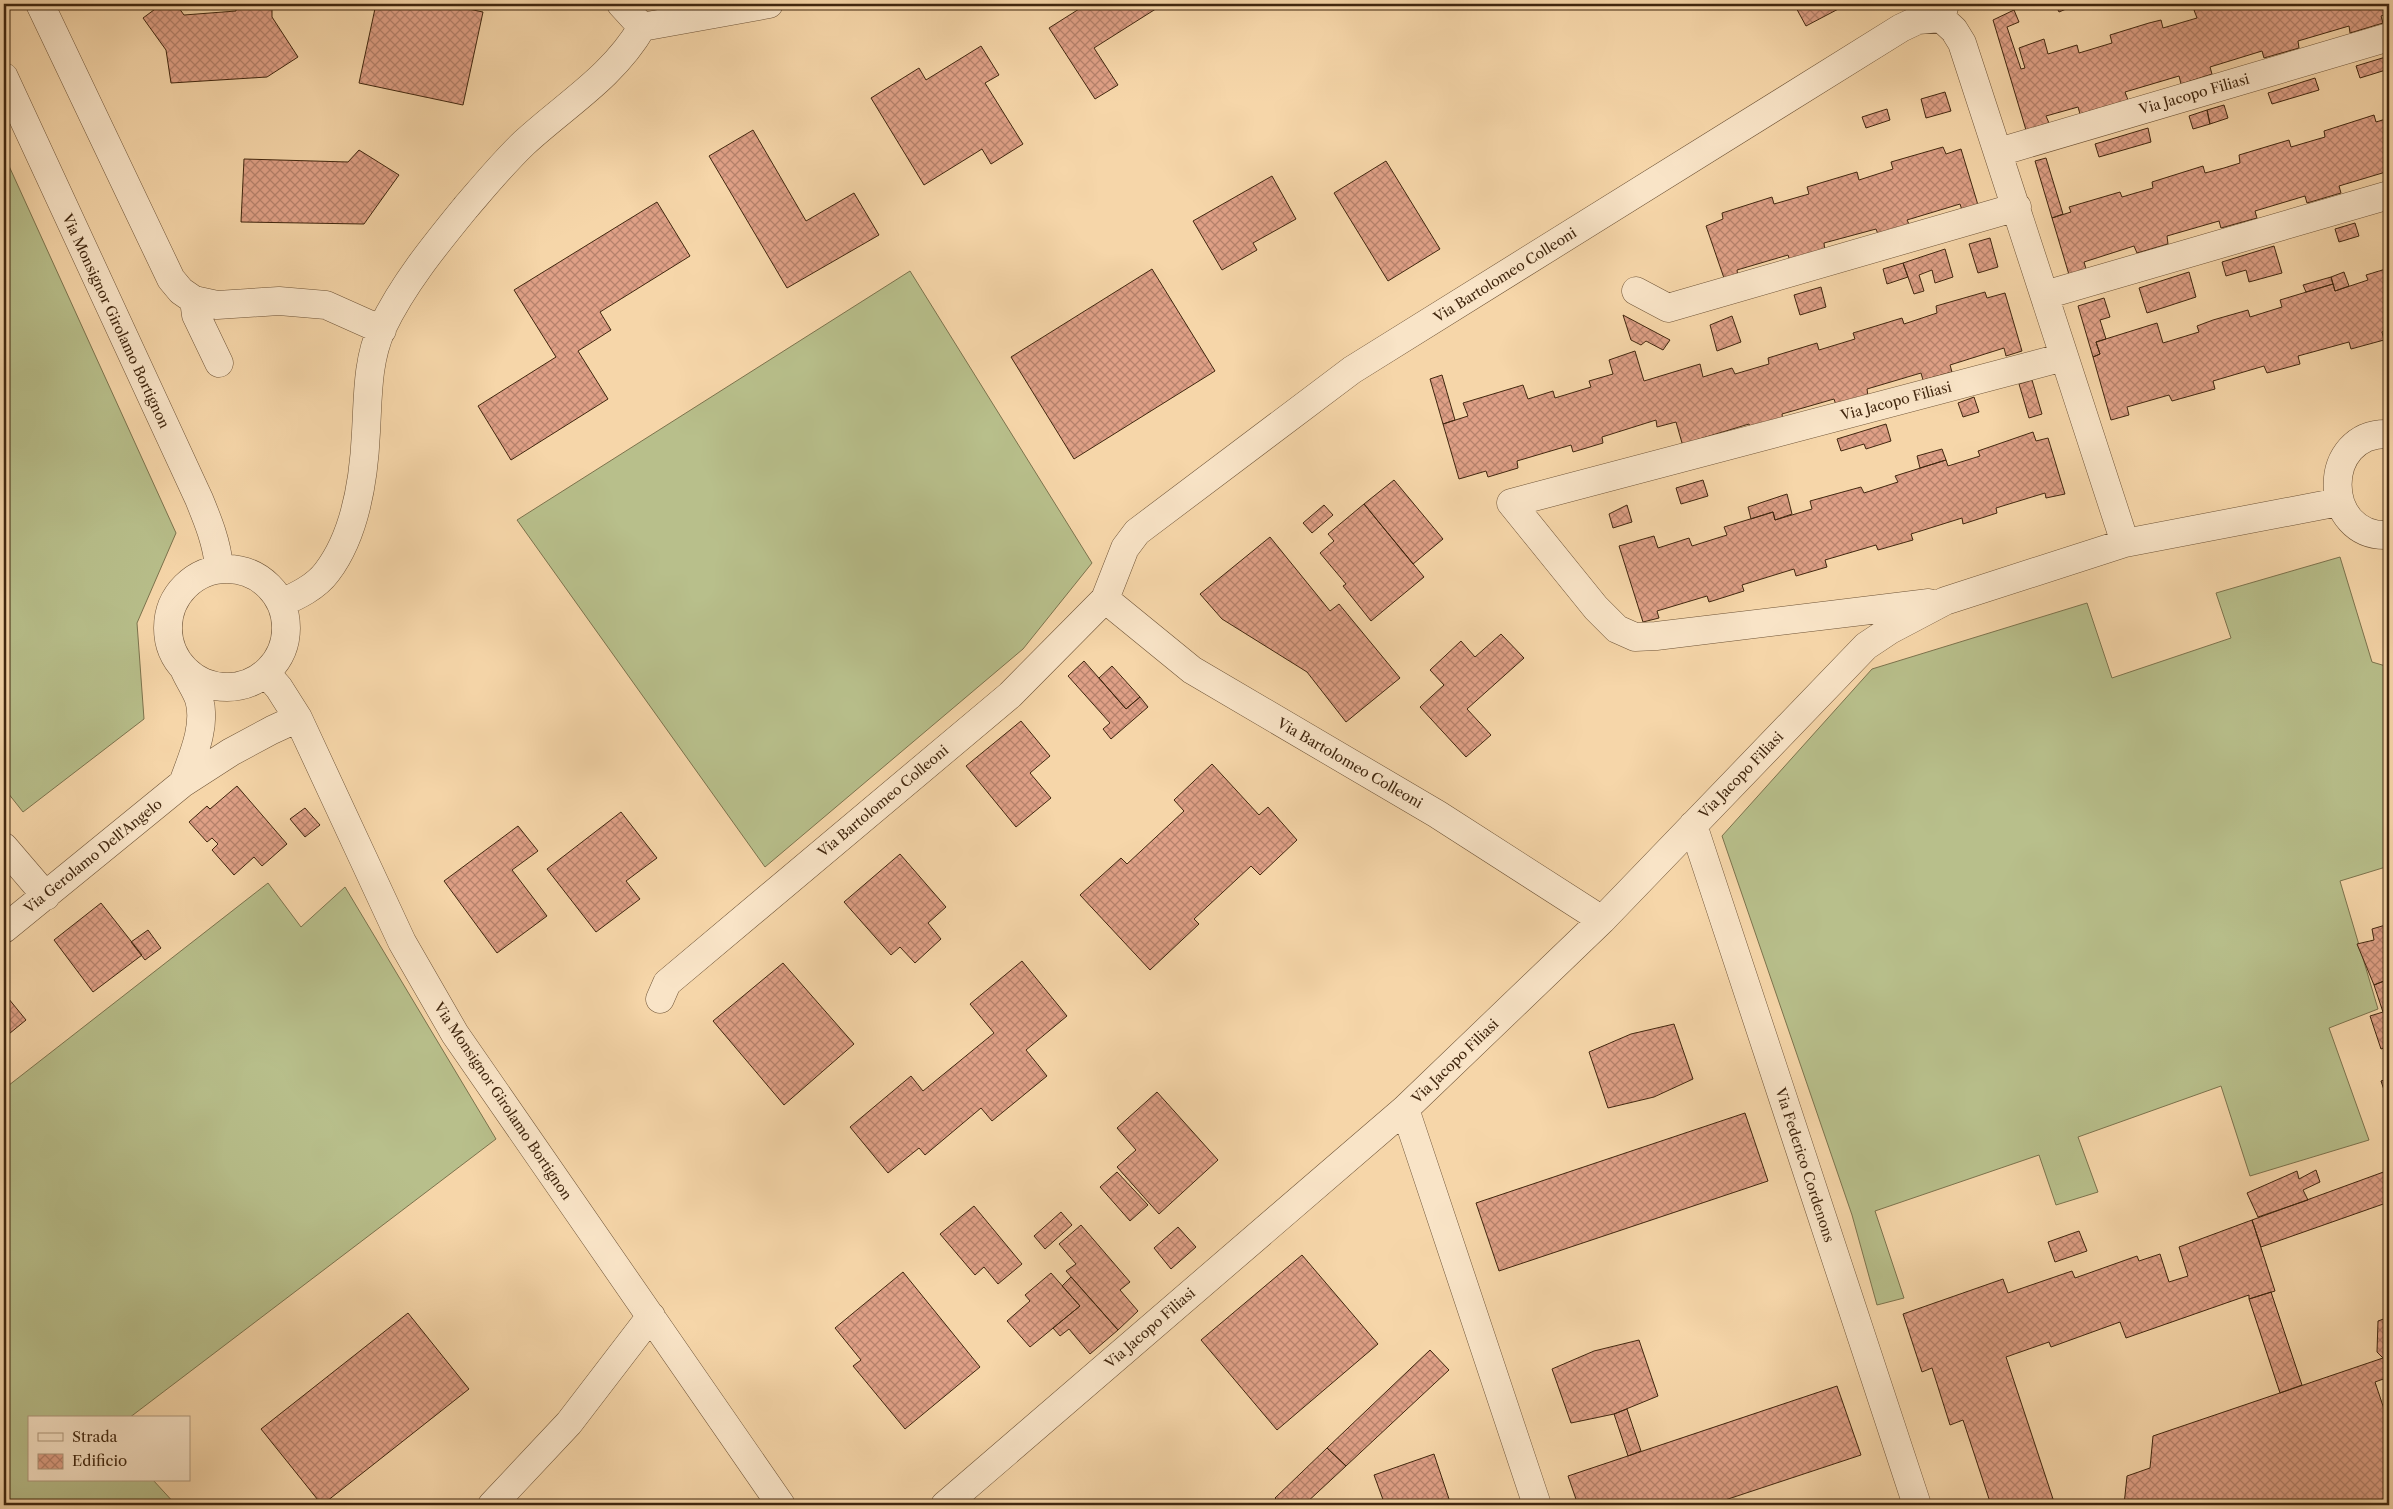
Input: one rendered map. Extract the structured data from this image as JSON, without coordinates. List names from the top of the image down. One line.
{"streets":{"street":["Via Jacopo Filiasi","Via Bartolomeo Colleoni","Via Monsignor Girolamo Bortignon","Via Gerolamo Dell'Angelo","Via Federico Cordenons"]},"crossings":[["Via Jacopo Filiasi","Via Bartolomeo Colleoni"],["Via Jacopo Filiasi","Via Federico Cordenons"],["Via Monsignor Girolamo Bortignon","Via Gerolamo Dell'Angelo"]],"legend":["Strada","Edificio"]}
